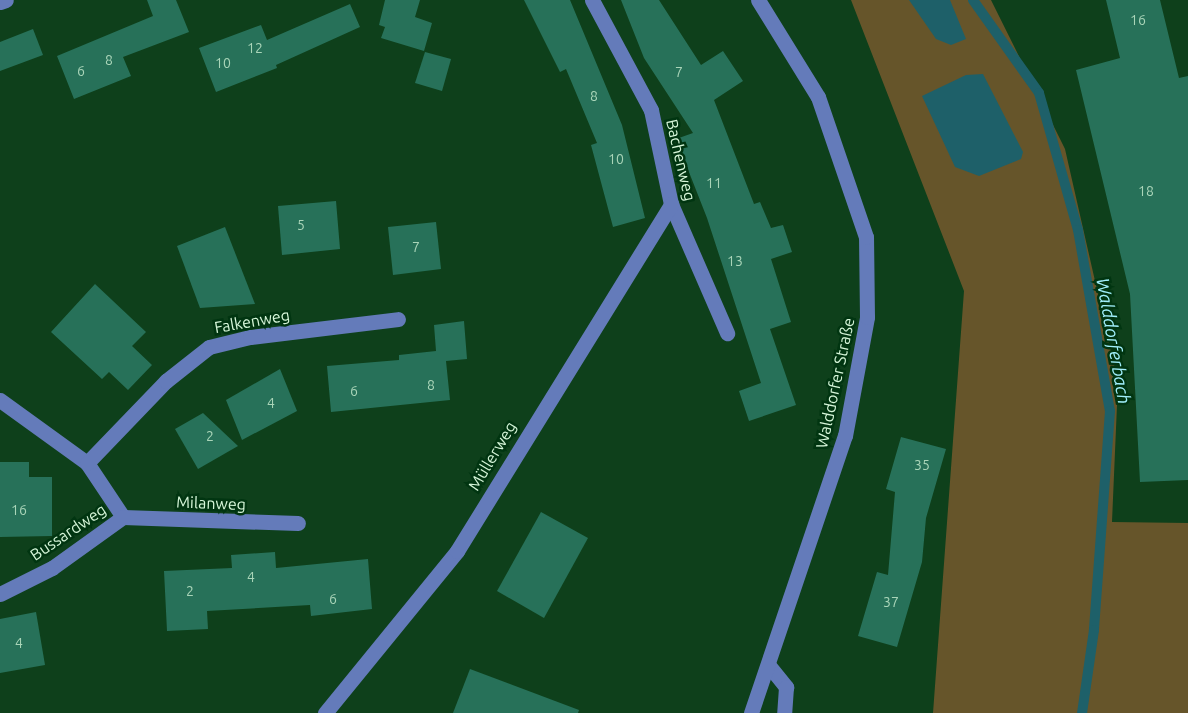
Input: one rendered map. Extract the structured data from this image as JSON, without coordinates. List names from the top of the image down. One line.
{"streets":{"street":["Bachenweg","Falkenweg","Walddorfer Straße","Müllerweg","Milanweg","Bussardweg"]},"crossings":[["Bachenweg","Müllerweg"],["Milanweg","Bussardweg"]],"water":["Walddorferbach"],"house_numbers":["16","12","8","10","6","7","8","10","11","18","5","7","13","8","6","4","2","35","16","4","2","6","37","4"]}
